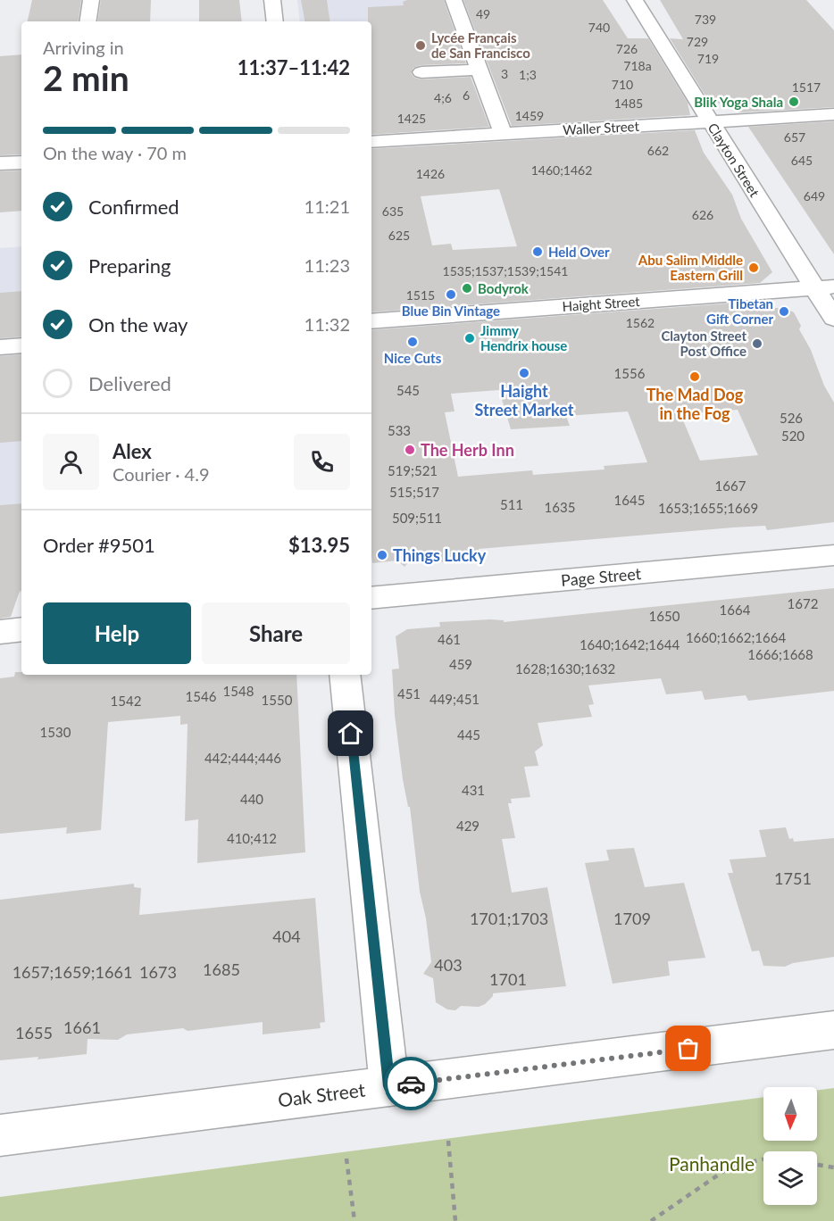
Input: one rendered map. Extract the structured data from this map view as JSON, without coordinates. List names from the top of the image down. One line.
{"streets":{"street":["Waller Street","Clayton Street","Haight Street","Page Street","Oak Street"]},"crossings":[["Waller Street","Clayton Street"],["Clayton Street","Haight Street"]],"parks":["Panhandle"],"places":["Lycée Français de San Francisco","Blik Yoga Shala","Held Over","Abu Salim Middle Eastern Grill","Bodyrok","Blue Bin Vintage","Tibetan Gift Corner","Jimmy Hendrix house","Nice Cuts","Clayton Street Post Office","Haight Street Market","The Mad Dog in the Fog","The Herb Inn","Things Lucky"],"house_numbers":["49","739","740","729","726","719","718a","3","1;3","710","1517","6","4;6","1485","1459","1425","657","662","645","1460;1462","1426","649","635","626","625","1535;1537;1539;1541","1515","1562","1556","545","526","533","520","519;521","1667","515;517","1645","511","1635","1653;1655;1669","509;511","1672","1664","1650","1660;1662;1664","461","1640;1642;1644","1666;1668","459","1628;1630;1632","1548","451","1546","449;451","1550","1542","1530","445","442;444;446","431","440","429","410;412","1751","1701;1703","1709","404","403","1685","1657;1659;1661","1673","1701","1661","1655"],"north":"bottom","page":{"heading":["2 min","Arriving in","11:37–11:42"],"panel":["Alex","Courier · 4.9","Order #9501","$13.95"],"bar":"On the way · 70 m","list":[["Confirmed","11:21"],["Preparing","11:23"],["On the way","11:32"],"Delivered"],"buttons":["Help","Share"]}}
